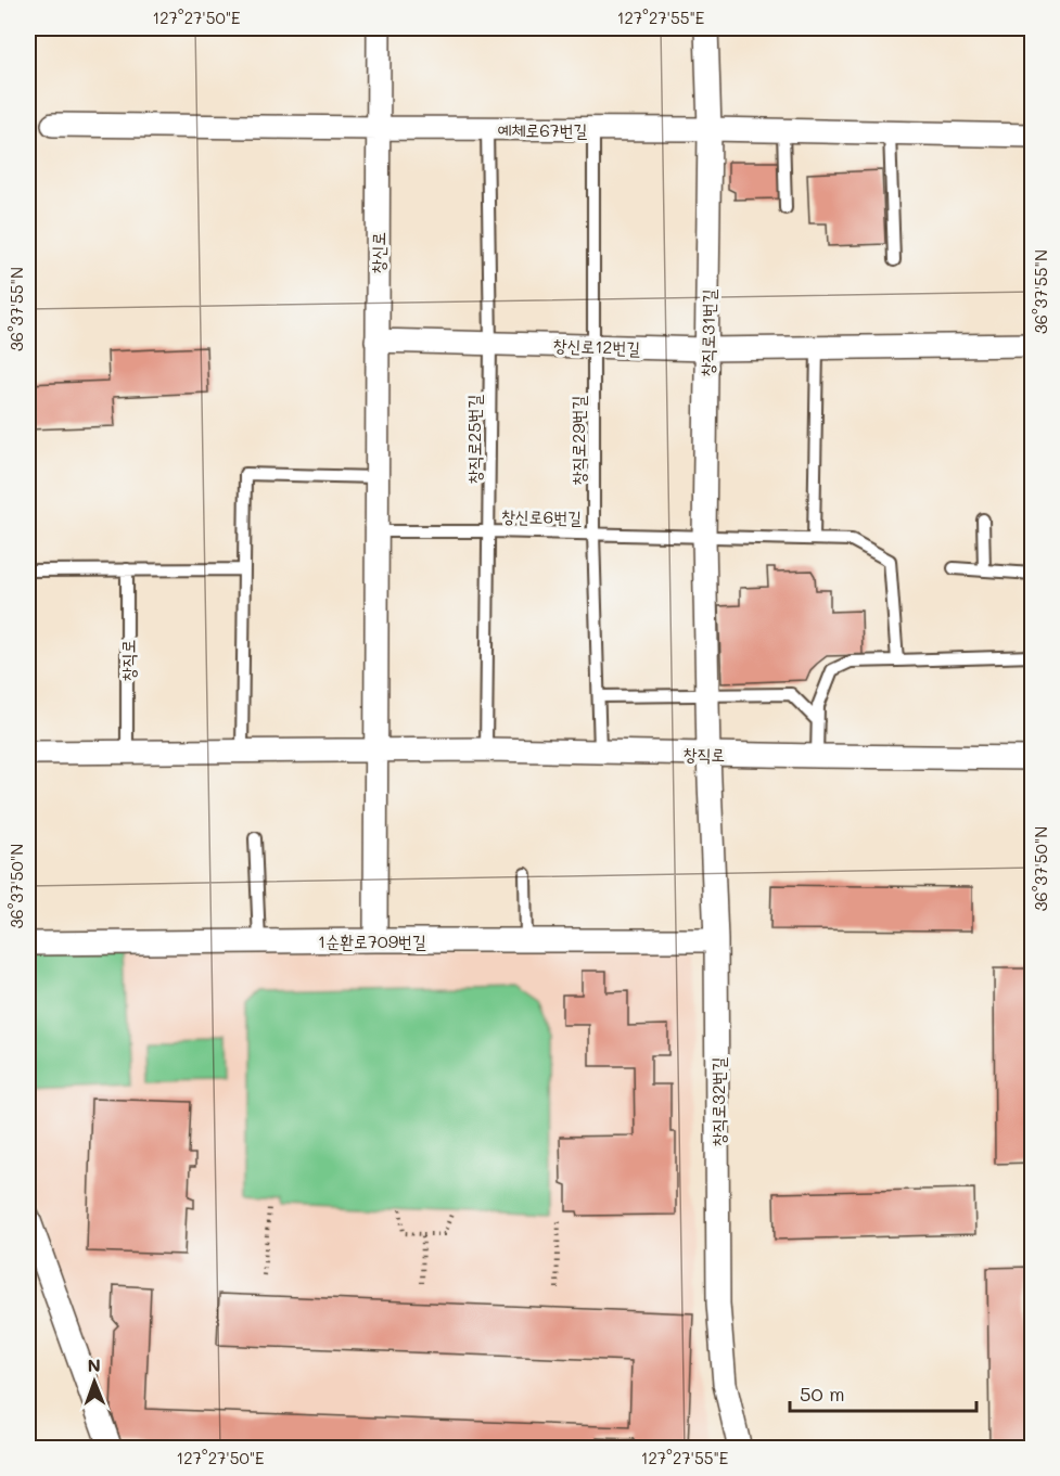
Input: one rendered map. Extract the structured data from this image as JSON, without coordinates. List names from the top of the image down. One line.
{"streets":{"street":["예체로67번길","창신로","창직로31번길","창신로12번길","창직로","1순환로709번길","창직로32번길"],"lane":["창직로25번길","창직로29번길","창신로6번길"]},"crossings":[["예체로67번길","창신로"],["예체로67번길","창직로31번길"],["예체로67번길","창직로25번길"],["예체로67번길","창직로29번길"],["창신로","창신로12번길"],["창신로","창신로6번길"],["창신로","창직로"],["창직로31번길","창신로12번길"],["창직로31번길","창신로6번길"],["창직로31번길","창직로"],["창직로31번길","창직로32번길"],["창신로12번길","창직로25번길"],["창신로12번길","창직로29번길"],["창직로25번길","창신로6번길"],["창직로25번길","창직로"],["창직로29번길","창신로6번길"],["창직로29번길","창직로"],["창직로","창직로32번길"],["1순환로709번길","창직로32번길"]],"scale_bar":"50 m","north":"top","coordinates":["127°27'50\"E","127°27'55\"E","36°37'55\"N","36°37'50\"N"]}
